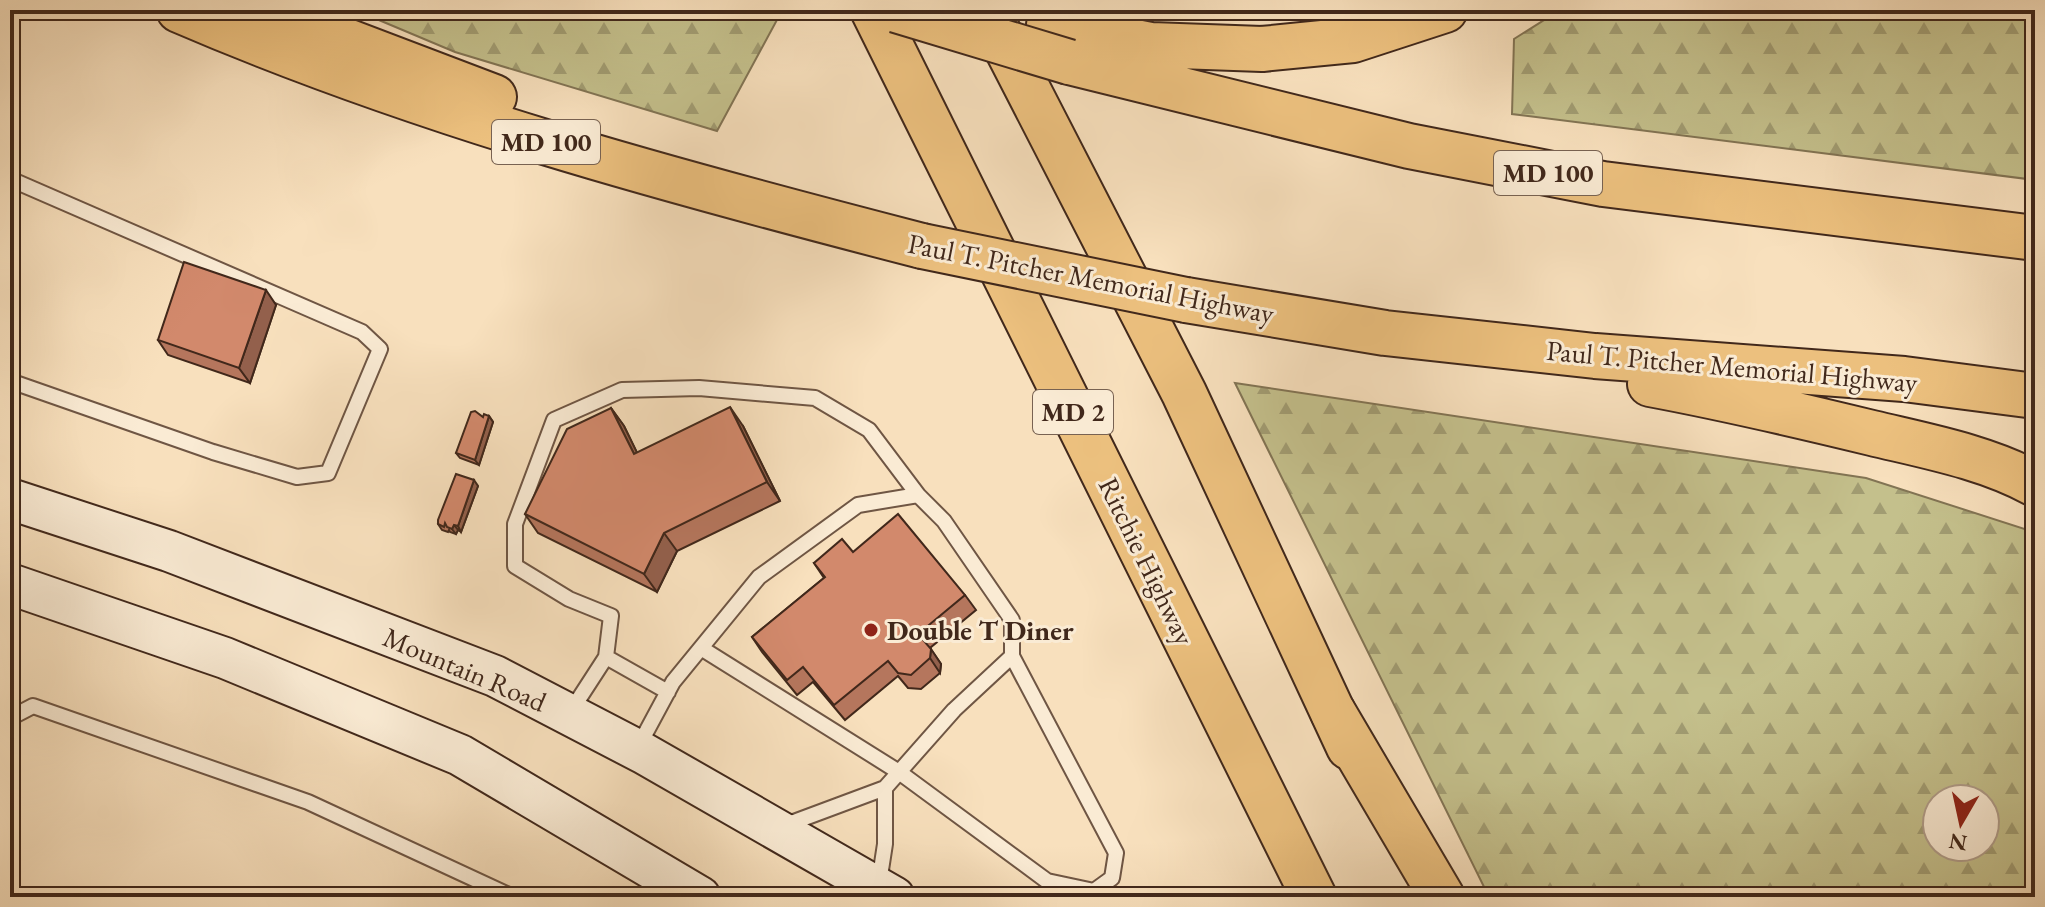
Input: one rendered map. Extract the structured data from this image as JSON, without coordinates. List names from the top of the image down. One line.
{"streets":{"main road":["MD 100","Paul T. Pitcher Memorial Highway","MD 2","Ritchie Highway","Mountain Road"]},"places":["Double T Diner"],"north":"bottom"}
